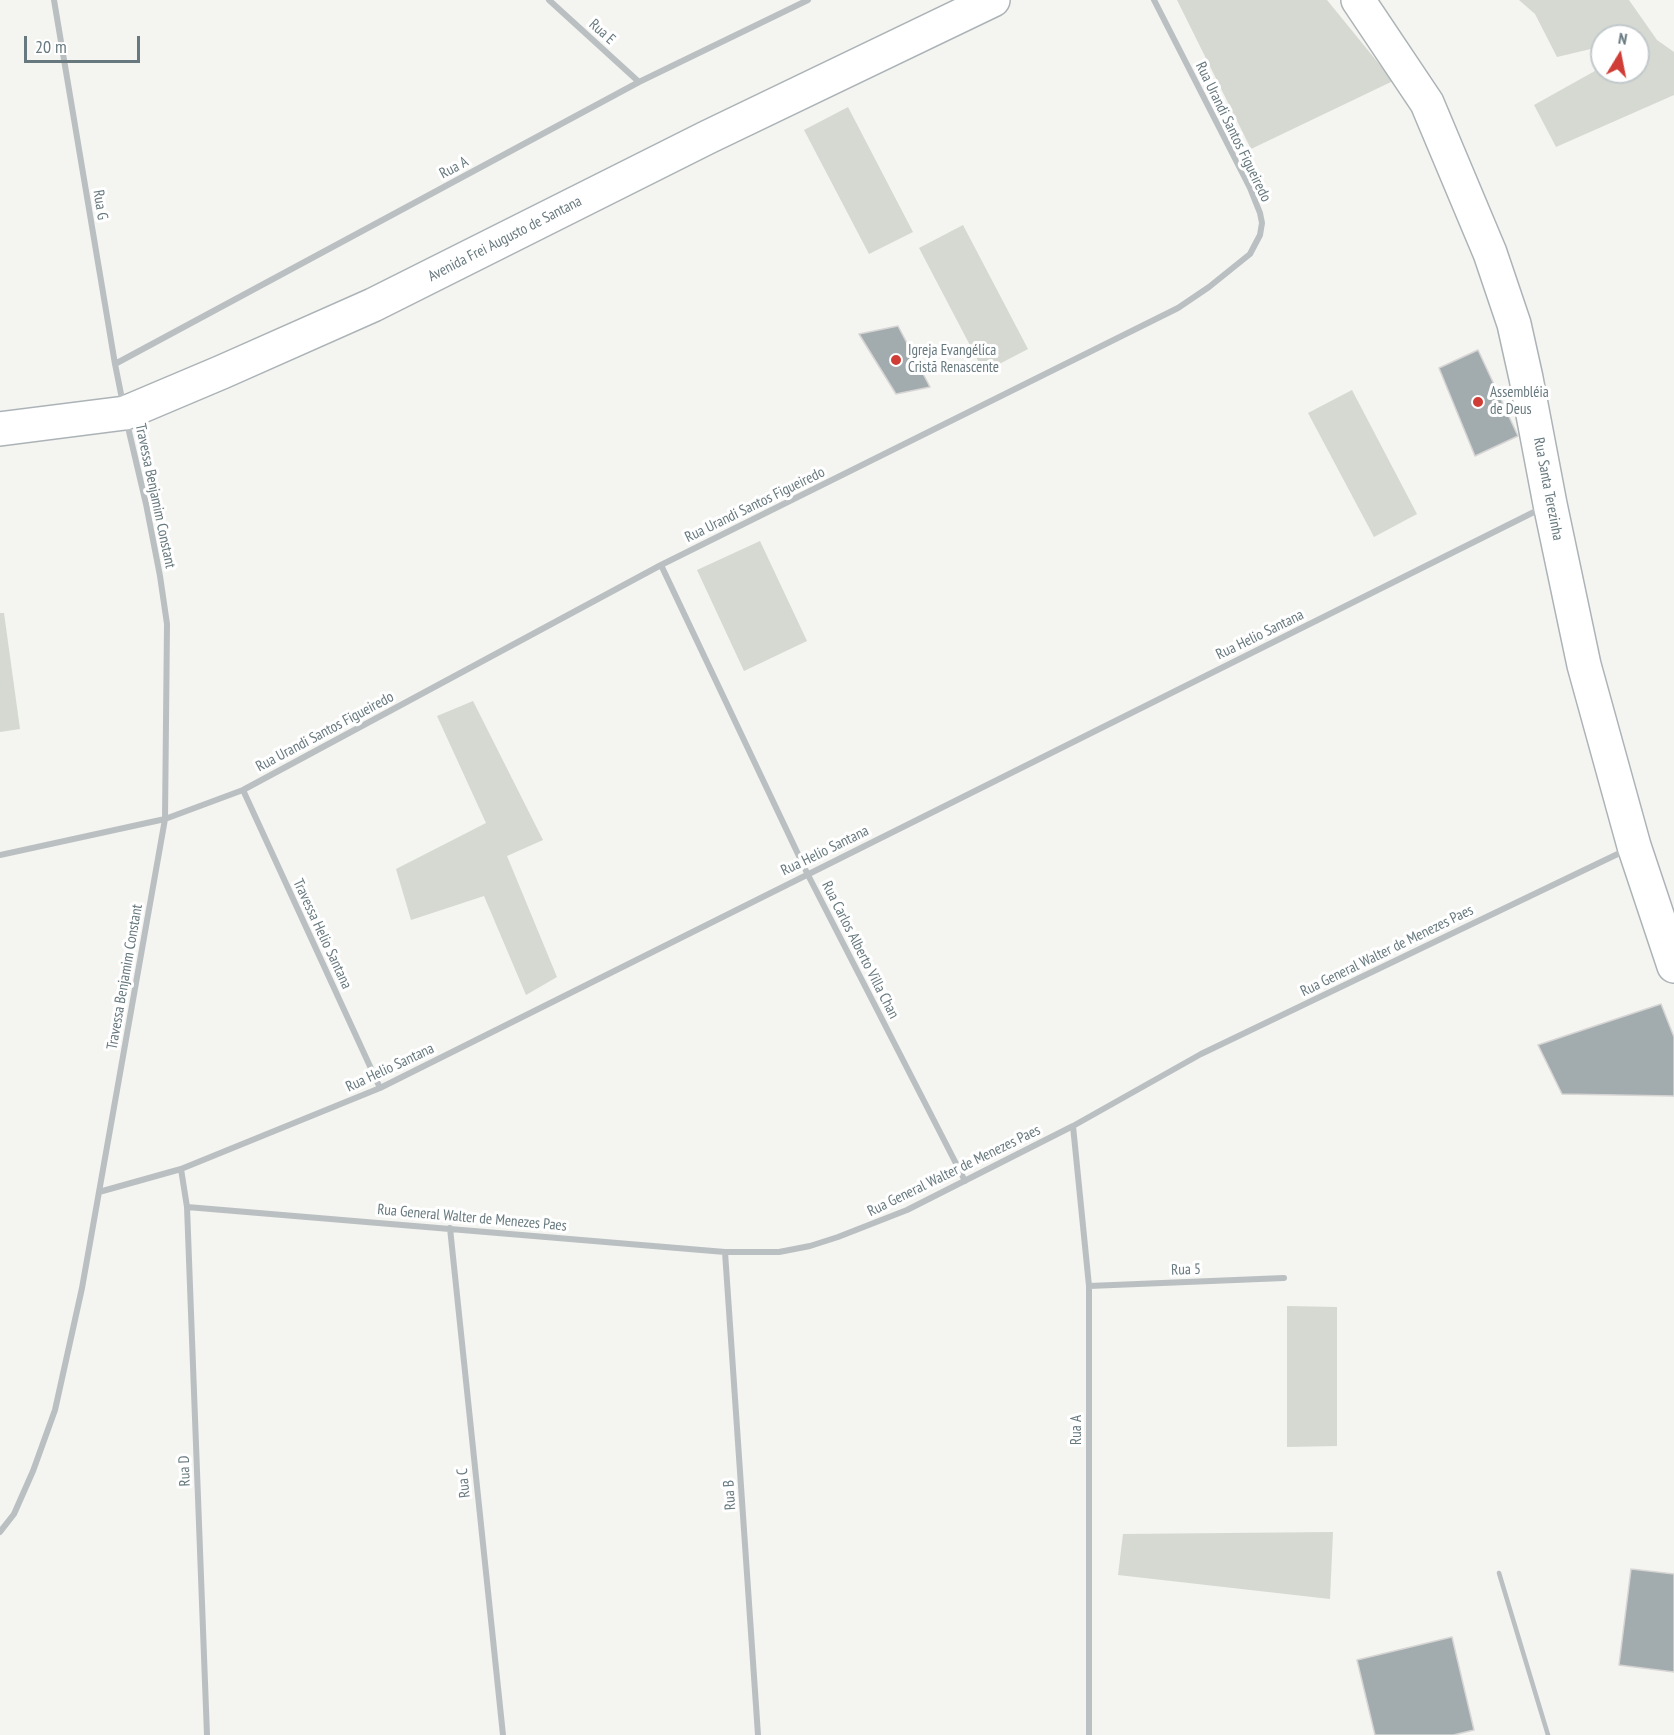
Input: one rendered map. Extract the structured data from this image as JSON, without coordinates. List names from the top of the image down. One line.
{"streets":{"street":["Rua E","Rua Urandi Santos Figueiredo","Rua A","Rua G","Avenida Frei Augusto de Santana","Rua Santa Terezinha","Travessa Benjamim Constant","Rua Helio Santana","Travessa Helio Santana","Rua Carlos Alberto Villa Chan","Rua General Walter de Menezes Paes","Rua 5","Rua D","Rua C","Rua B"]},"crossings":[["Rua E","Rua A"],["Rua Urandi Santos Figueiredo","Travessa Benjamim Constant"],["Rua Urandi Santos Figueiredo","Travessa Helio Santana"],["Rua Urandi Santos Figueiredo","Rua Carlos Alberto Villa Chan"],["Rua A","Rua G"],["Rua A","Rua General Walter de Menezes Paes"],["Rua A","Rua 5"],["Rua G","Avenida Frei Augusto de Santana"],["Rua G","Travessa Benjamim Constant"],["Avenida Frei Augusto de Santana","Travessa Benjamim Constant"],["Rua Santa Terezinha","Rua Helio Santana"],["Rua Santa Terezinha","Rua General Walter de Menezes Paes"],["Travessa Benjamim Constant","Rua Helio Santana"],["Rua Helio Santana","Travessa Helio Santana"],["Rua Helio Santana","Rua Carlos Alberto Villa Chan"],["Rua Carlos Alberto Villa Chan","Rua General Walter de Menezes Paes"],["Rua General Walter de Menezes Paes","Rua D"],["Rua General Walter de Menezes Paes","Rua C"],["Rua General Walter de Menezes Paes","Rua B"]],"places":["Igreja Evangélica Cristã Renascente","Assembléia de Deus"],"scale_bar":"20 m","north":"top"}
